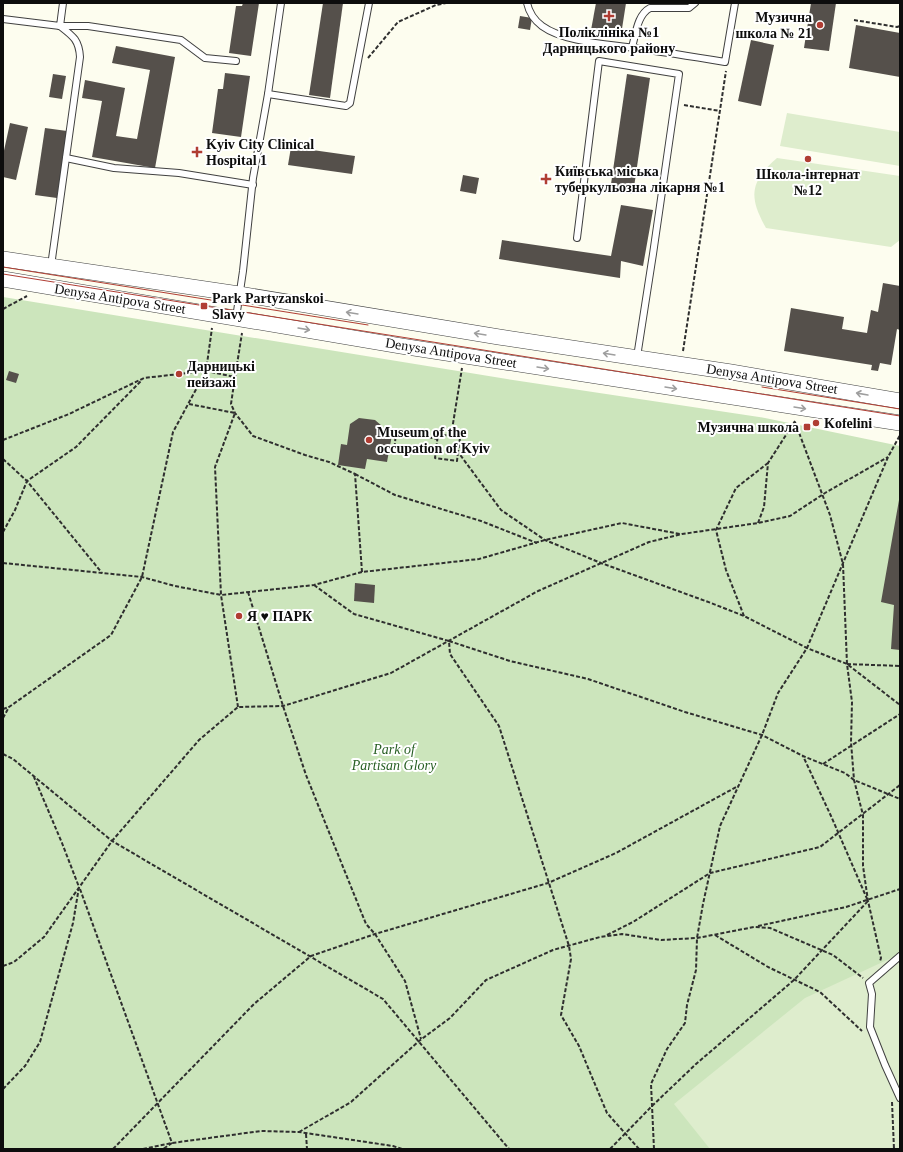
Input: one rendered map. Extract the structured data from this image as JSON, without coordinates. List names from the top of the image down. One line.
{"streets":{"street":["Denysa Antipova Street"]},"parks":["Park of Partisan Glory"],"places":{"health":["Поліклініка №1 Дарницького району","Kyiv City Clinical Hospital 1","Київська міська туберкульозна лікарня №1"],"other":["Музична школа № 21","Школа-інтернат №12","Дарницькі пейзажі","Kofelini","Museum of the occupation of Kyiv","Я ♥ ПАРК"],"transit":["Park Partyzanskoi Slavy","Музична школа"]}}
